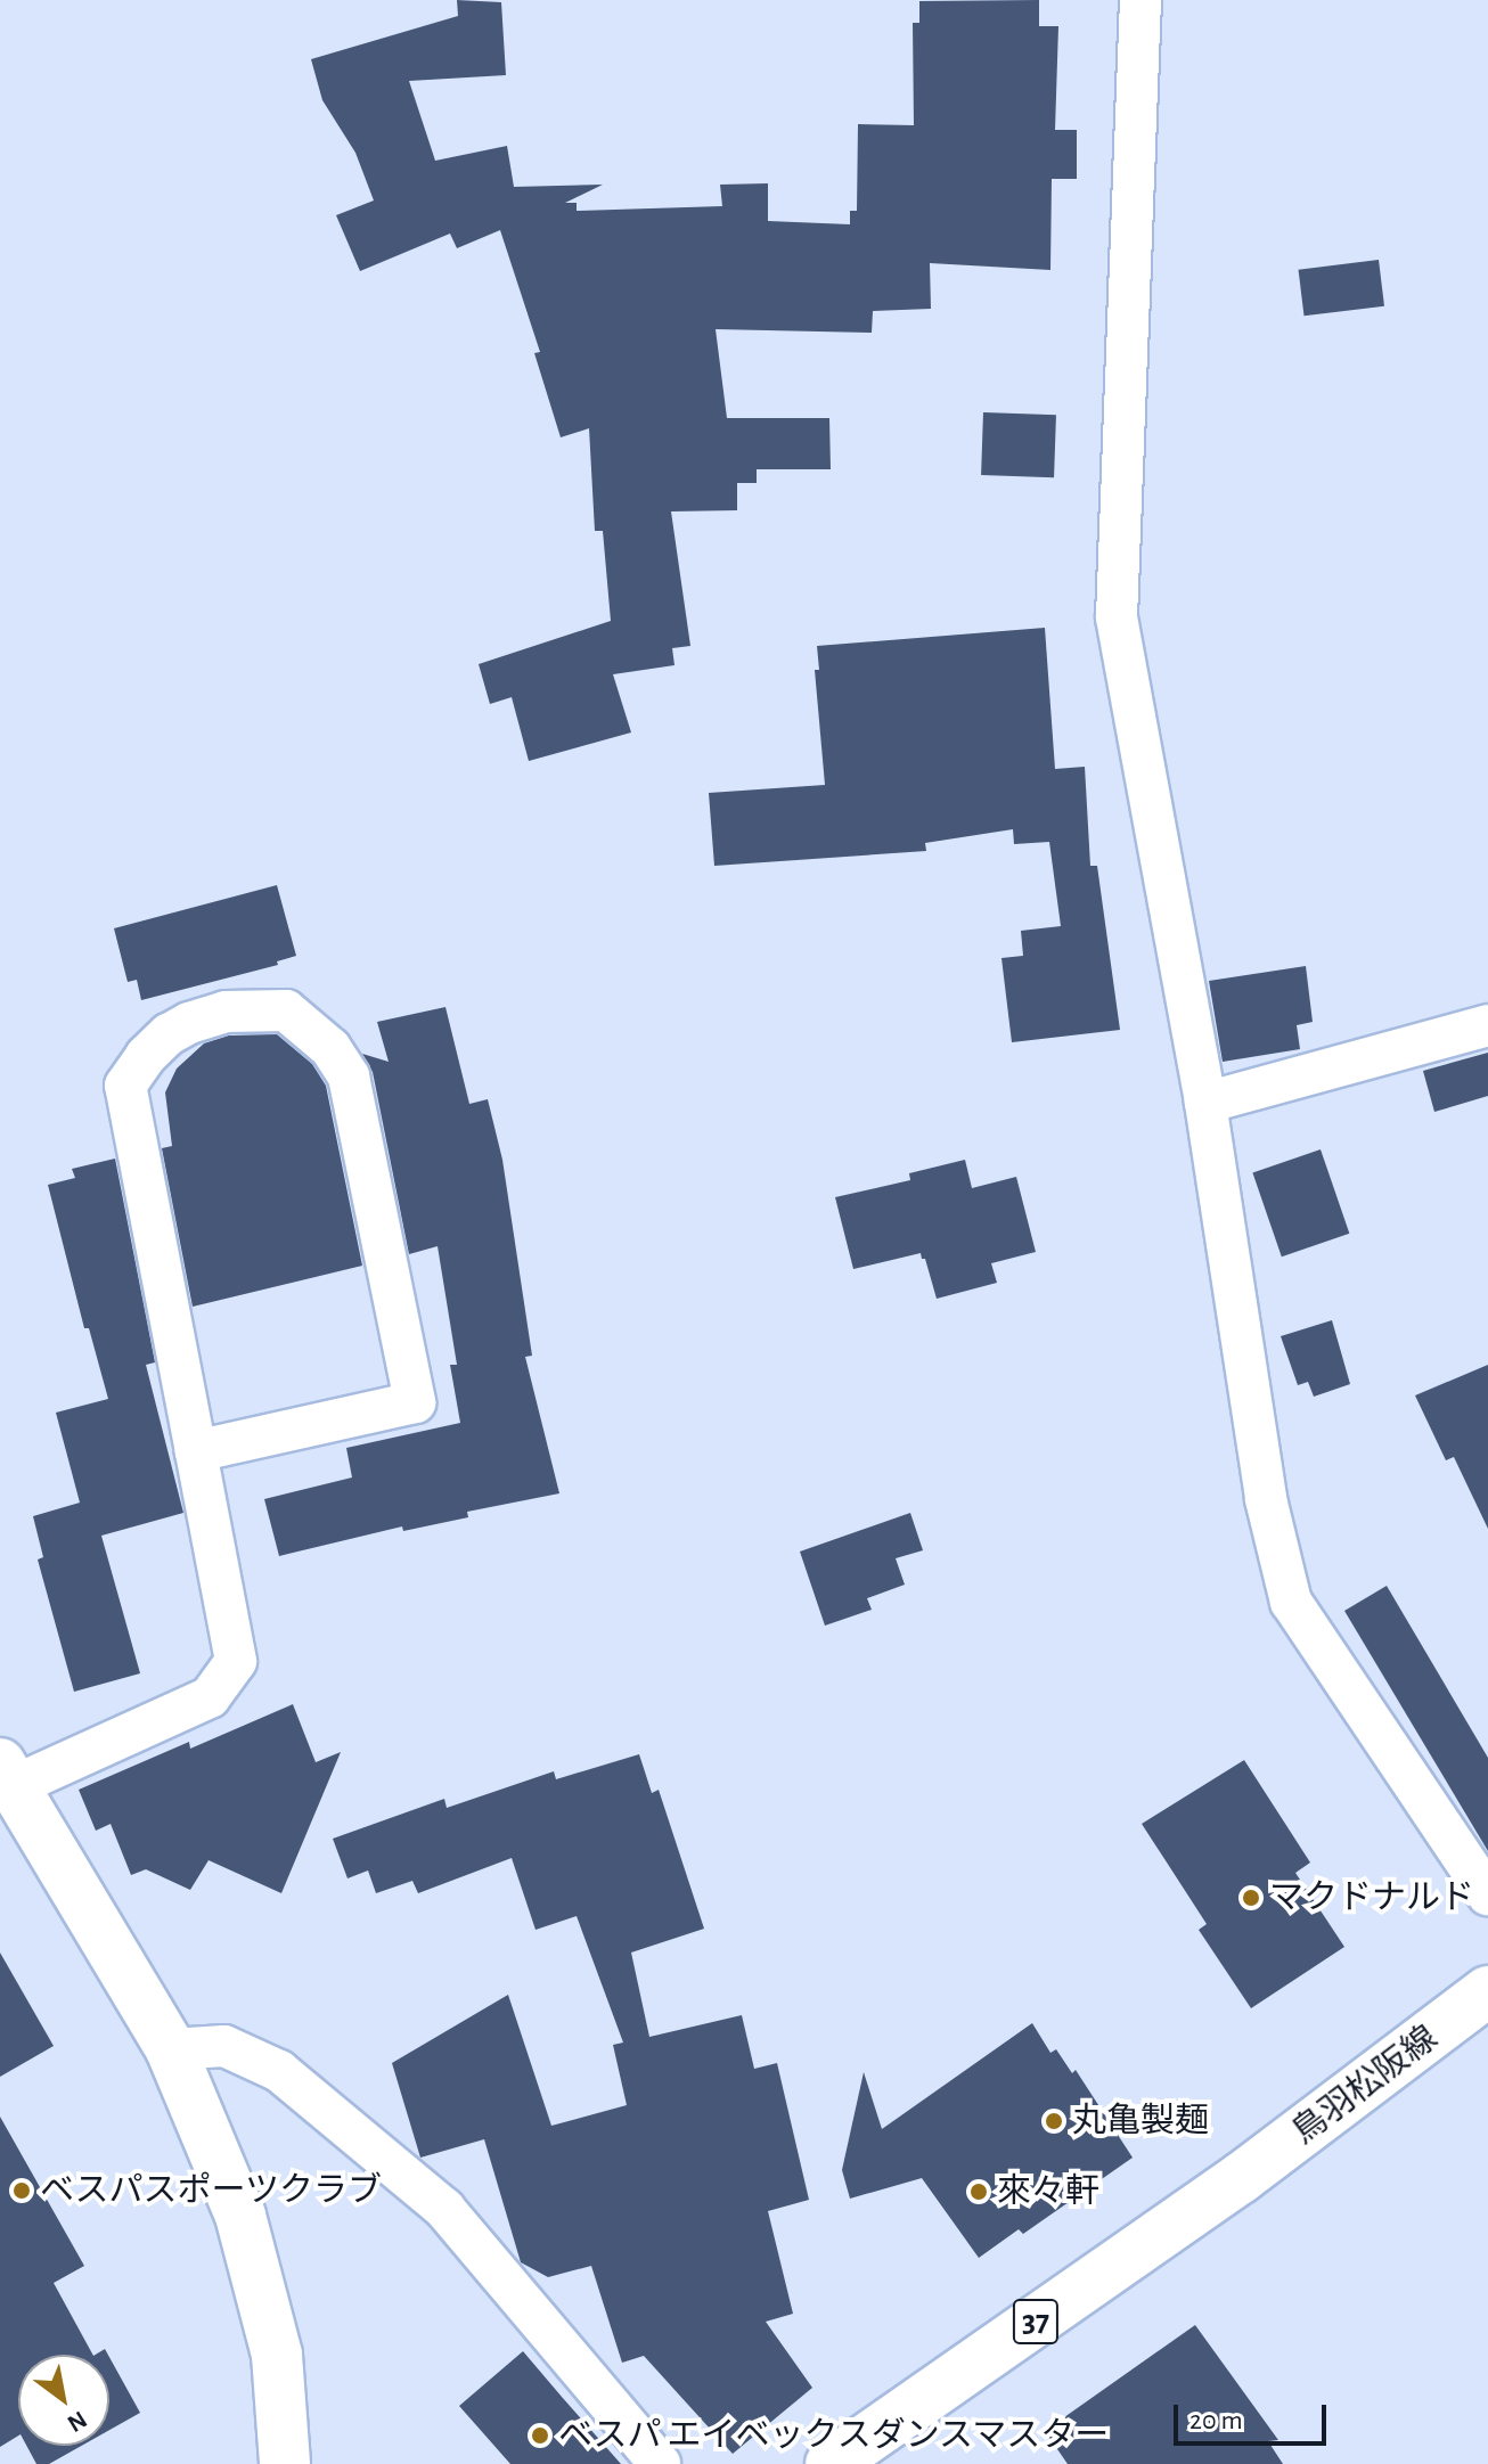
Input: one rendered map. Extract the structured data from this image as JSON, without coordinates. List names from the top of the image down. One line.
{"streets":{"main road":["鳥羽松阪線","37"]},"places":["マクドナルド","丸亀製麺","ベスパスポーツクラブ","來々軒","ベスパ エイベックスダンスマスター"],"scale_bar":"20 m","north":"bottom right"}
